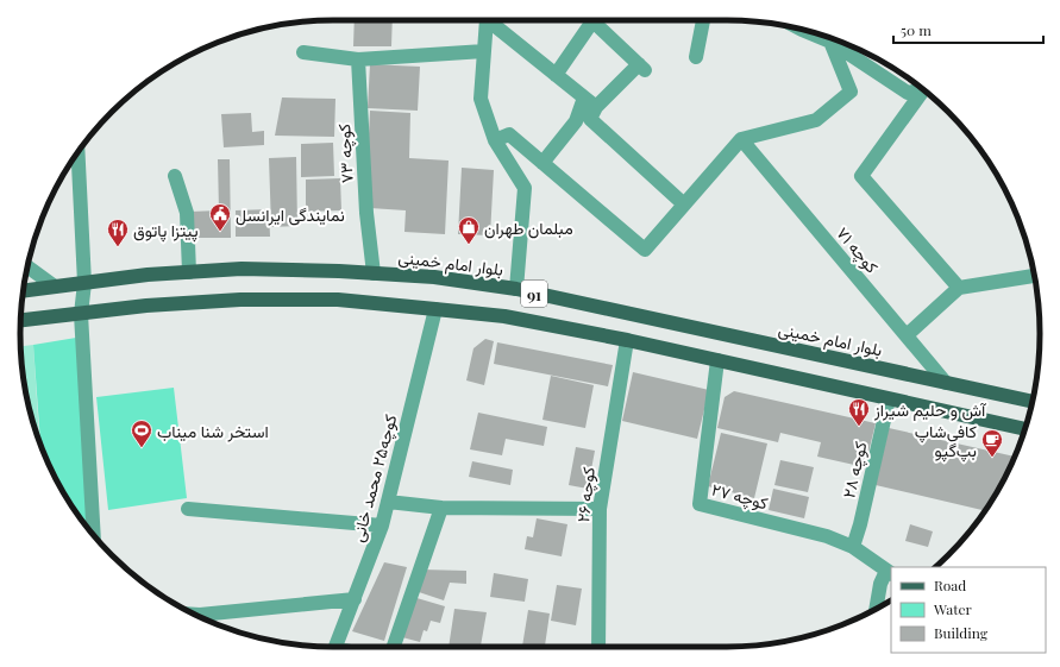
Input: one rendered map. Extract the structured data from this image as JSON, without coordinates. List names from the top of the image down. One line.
{"streets":{"main road":["بلوار امام خمینی","91"],"street":["کوچه ۷۳","کوچه ۷۱","کوچه ۲۸","کوچه۲۵ محمد خانی","کوچه ۲۶","کوچه ۲۷"]},"crossings":[["کوچه ۷۳","بلوار امام خمینی"],["کوچه ۷۱","بلوار امام خمینی"],["91","کوچه ۲۸"],["91","کوچه۲۵ محمد خانی"],["91","کوچه ۲۶"],["91","کوچه ۲۷"],["کوچه ۲۸","کوچه ۲۷"]],"places":{"public building":["نمایندگی ایرانسل"],"shop":["مبلمان طهران"],"restaurant":["پیتزا پاتوق","آش و حلیم شیراز"],"sports":["استخر شنا میناب"],"cafe":["کافی‌شاپ بپ‌گپو"]},"legend":["Road","Water","Building"],"scale_bar":"50 m"}
